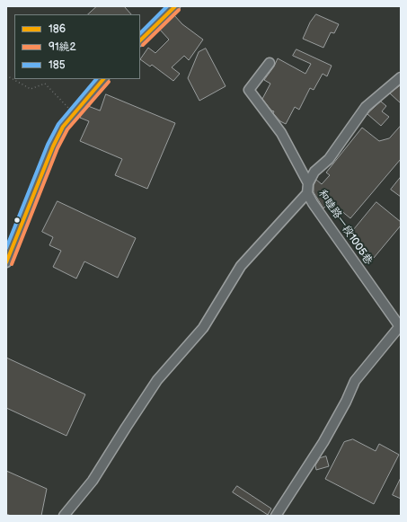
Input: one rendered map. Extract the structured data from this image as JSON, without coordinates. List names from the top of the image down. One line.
{"streets":{"street":["和睦路一段1005巷"]},"lines":["transit line 186","transit line 185","transit line 91繞2"],"legend":["186","91繞2","185"]}
